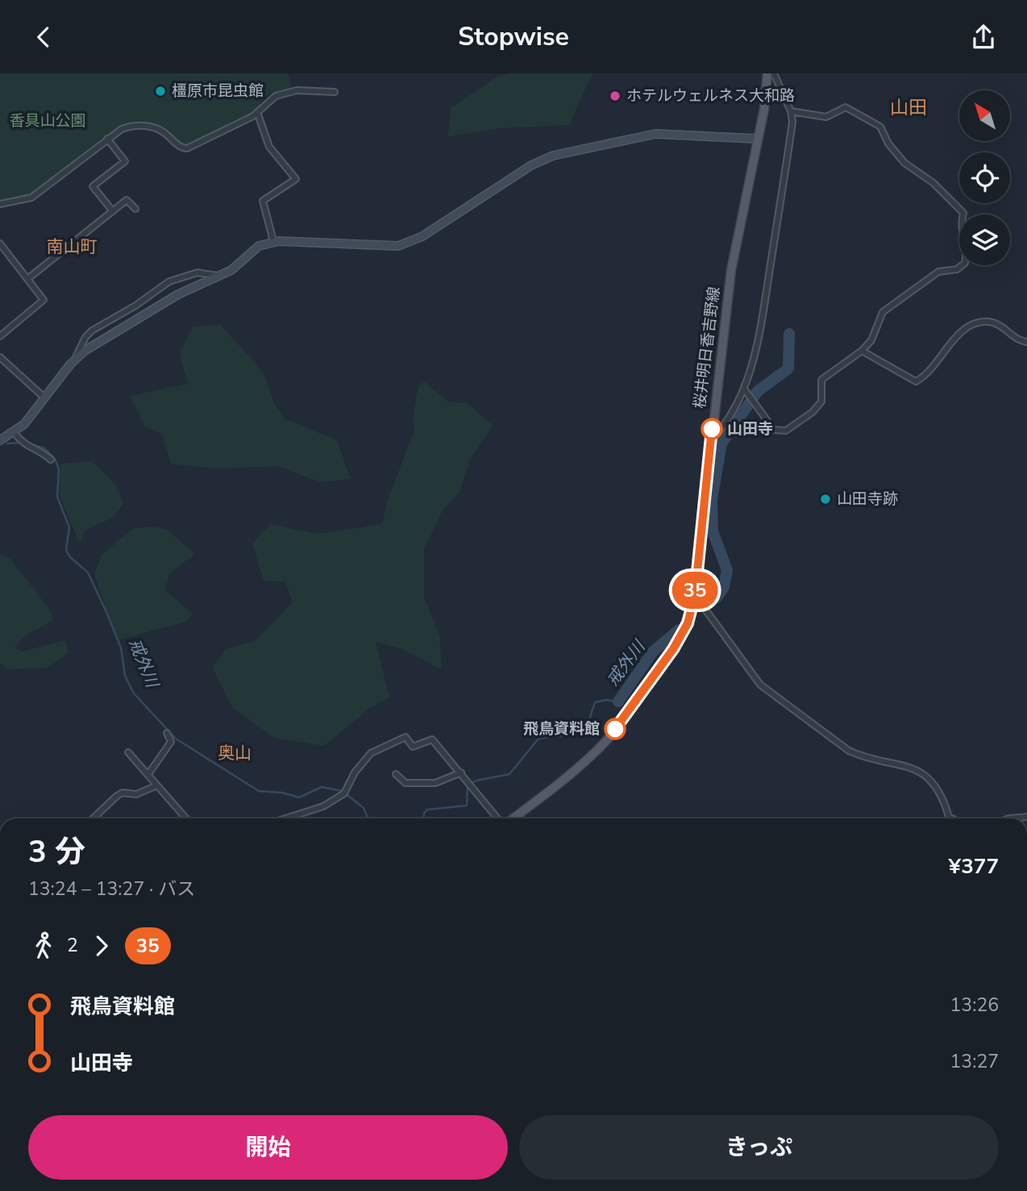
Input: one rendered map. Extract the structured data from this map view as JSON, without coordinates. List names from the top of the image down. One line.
{"streets":{"main road":["桜井明日香吉野線"]},"districts":["山田","南山町","奥山"],"water":["戒外川"],"parks":["香具山公園"],"places":["橿原市昆虫館","ホテルウェルネス大和路","山田寺","山田寺跡","飛鳥資料館"],"lines":["bus line 35"],"north":"top left","page":{"header":"Stopwise","on_map":"35","heading":["3 分","13:24 – 13:27 · バス","¥377"],"legs":["2","35"],"list":[{"name":"飛鳥資料館","value":"13:26"},{"name":"山田寺","value":"13:27"}],"buttons":["開始","きっぷ"]}}
